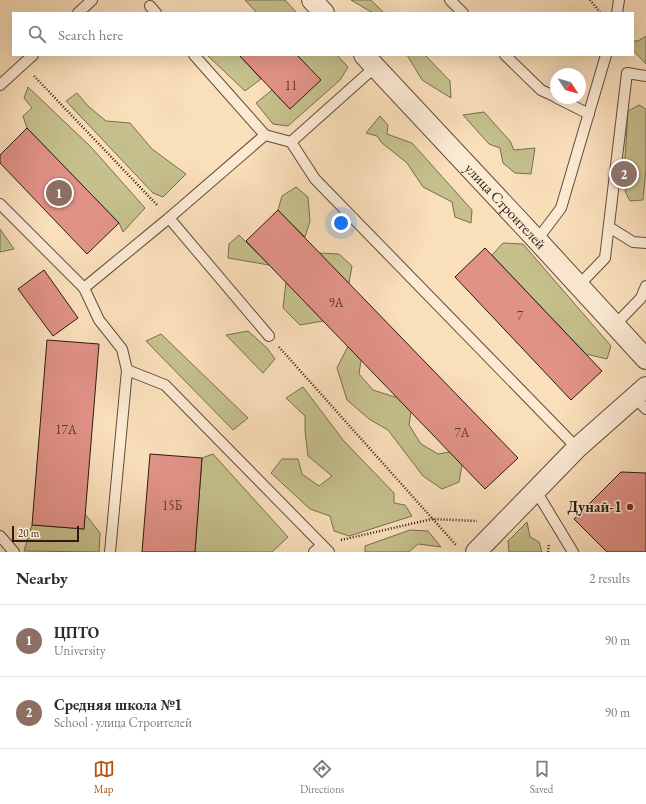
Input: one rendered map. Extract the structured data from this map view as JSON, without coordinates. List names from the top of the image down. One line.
{"streets":{"street":["улица Строителей"]},"places":["Дунай-1"],"house_numbers":["11","9А","7","17А","7А","15Б"],"scale_bar":"20 m","north":"bottom right","page":{"search":"Search here","pins":["2","1"],"scale":"20 m","heading":["Nearby","2 results"],"list":[{"mark":"1","name":"ЦПТО","note":"University","value":"90 m"},{"mark":"2","name":"Средняя школа №1","note":"School · улица Строителей","value":"90 m"}],"nav":["Map","Directions","Saved"]}}
